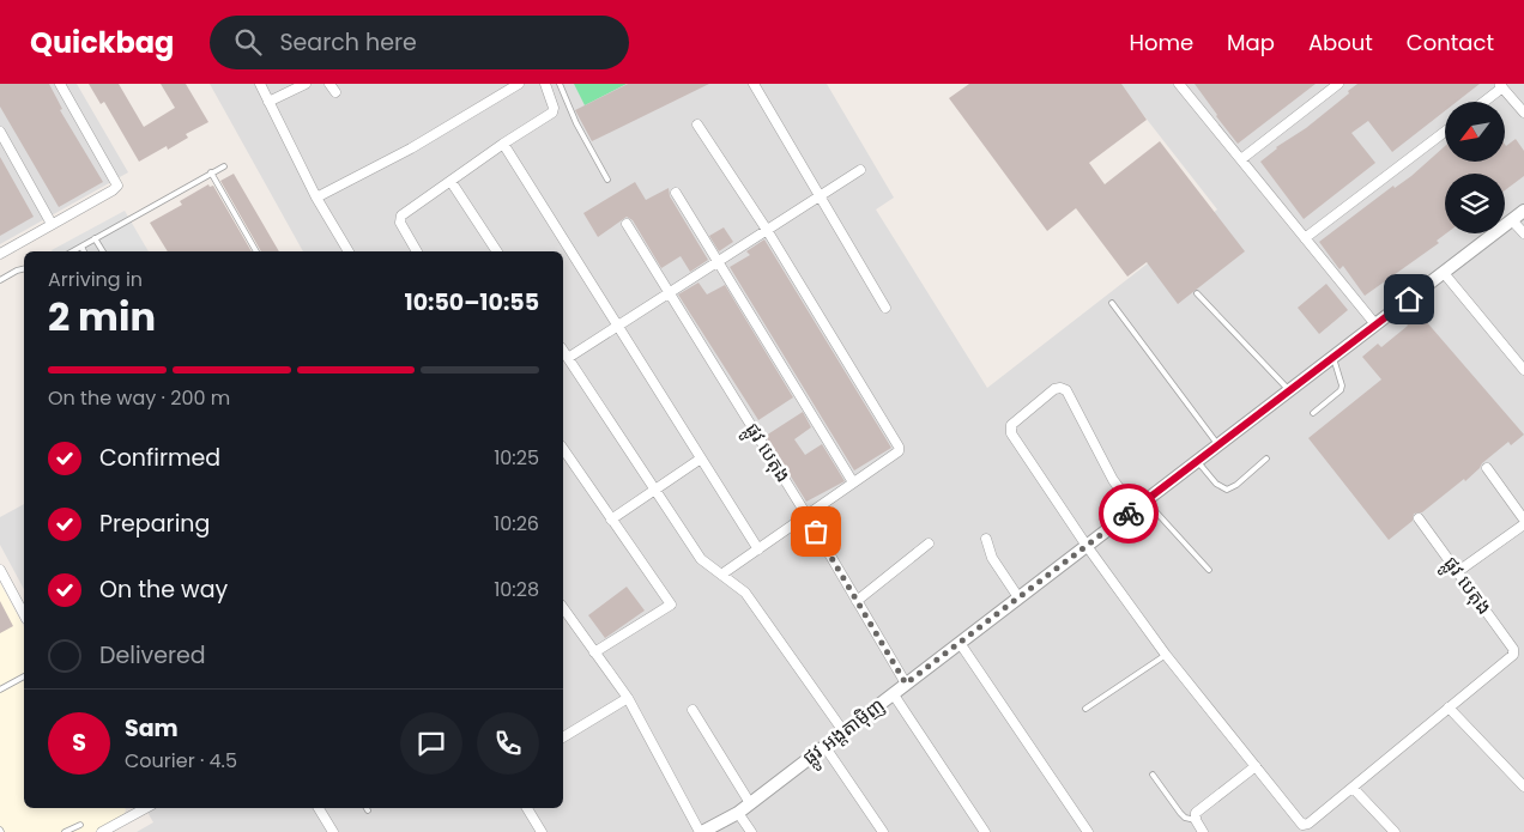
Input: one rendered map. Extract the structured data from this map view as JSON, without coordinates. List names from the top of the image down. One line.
{"streets":{"street":["ផ្លូវ បេតុង","ផ្លូវ អង្តតាម៉ិញ"]},"crossings":[["ផ្លូវ បេតុង","ផ្លូវ អង្តតាម៉ិញ"]],"north":"bottom left","page":{"header":"Quickbag","search":"Search here","nav":["Home","Map","About","Contact"],"heading":["2 min","Arriving in","10:50–10:55"],"panel":["Sam","Courier · 4.5"],"bar":"On the way · 200 m","list":[["Confirmed","10:25"],["Preparing","10:26"],["On the way","10:28"],"Delivered"],"round":"S"}}
